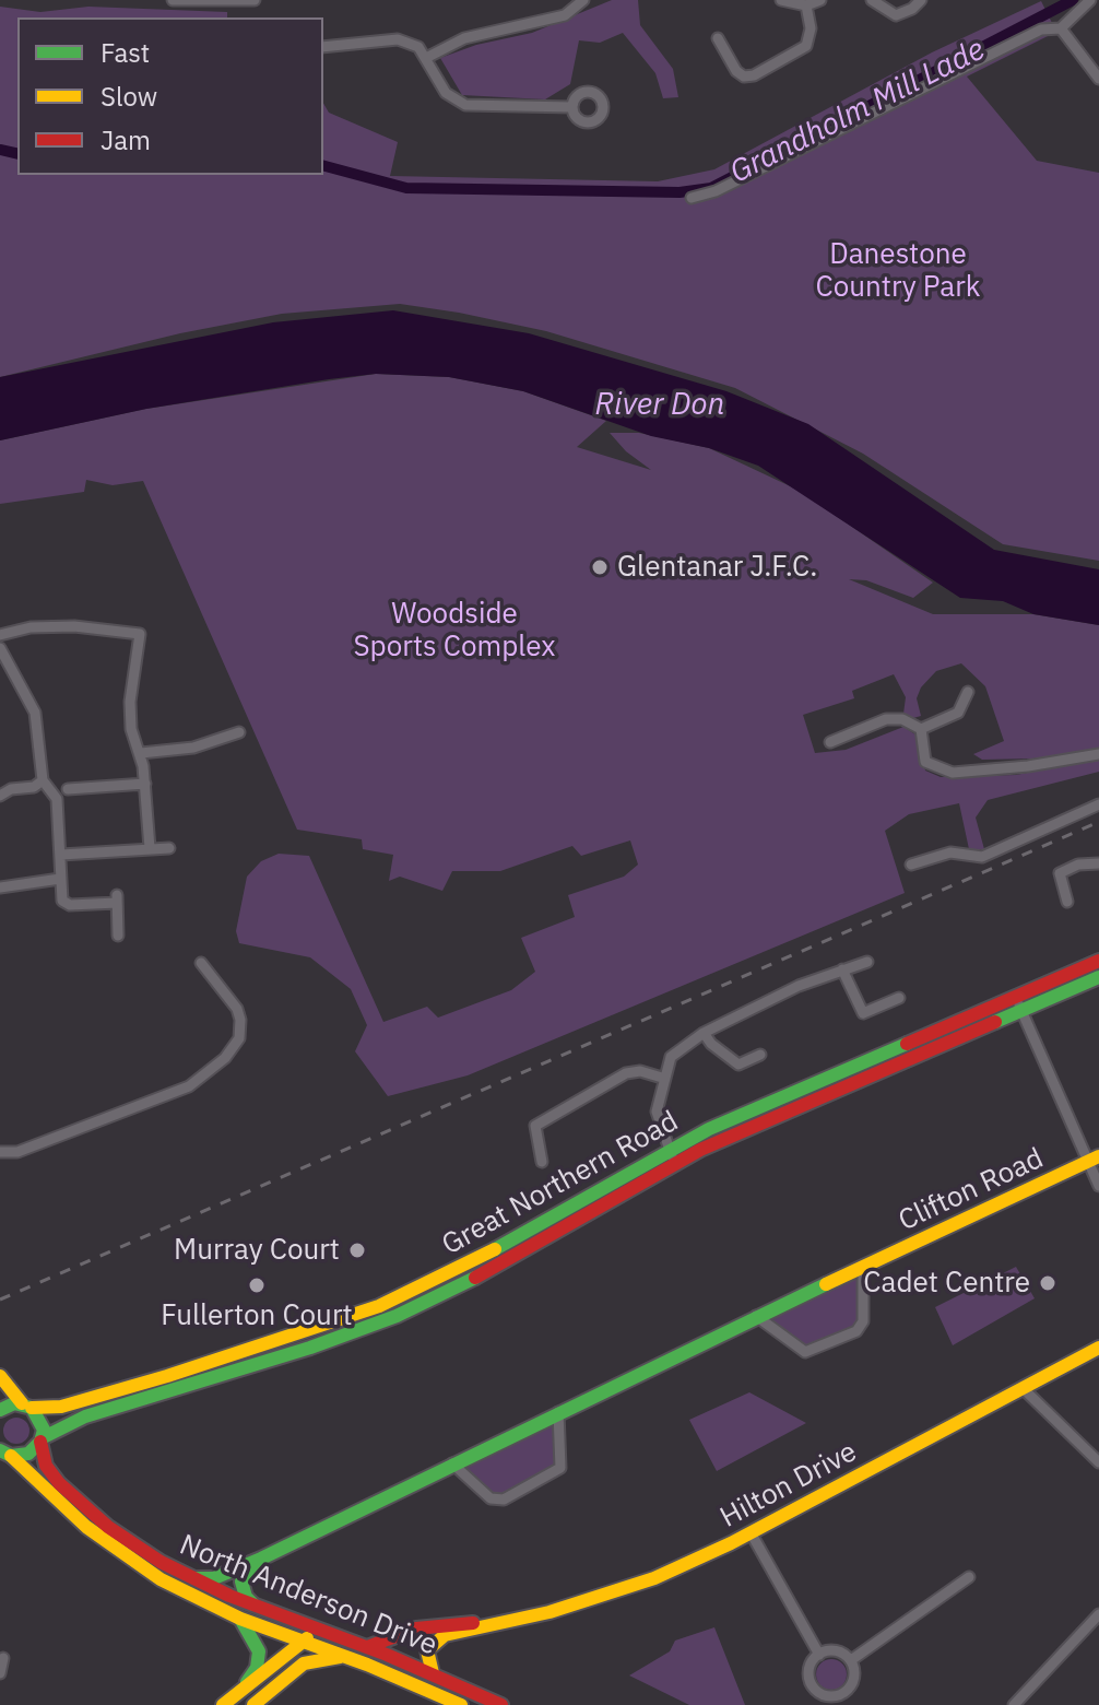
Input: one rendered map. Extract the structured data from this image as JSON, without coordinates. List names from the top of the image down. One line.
{"streets":{"main road":["Great Northern Road","Clifton Road","Hilton Drive","North Anderson Drive"]},"crossings":[["Great Northern Road","North Anderson Drive"],["Clifton Road","North Anderson Drive"],["Hilton Drive","North Anderson Drive"]],"water":["Grandholm Mill Lade","River Don"],"parks":["Danestone Country Park","Woodside Sports Complex"],"places":["Glentanar J.F.C.","Murray Court","Cadet Centre","Fullerton Court"],"legend":["Fast","Slow","Jam"]}
